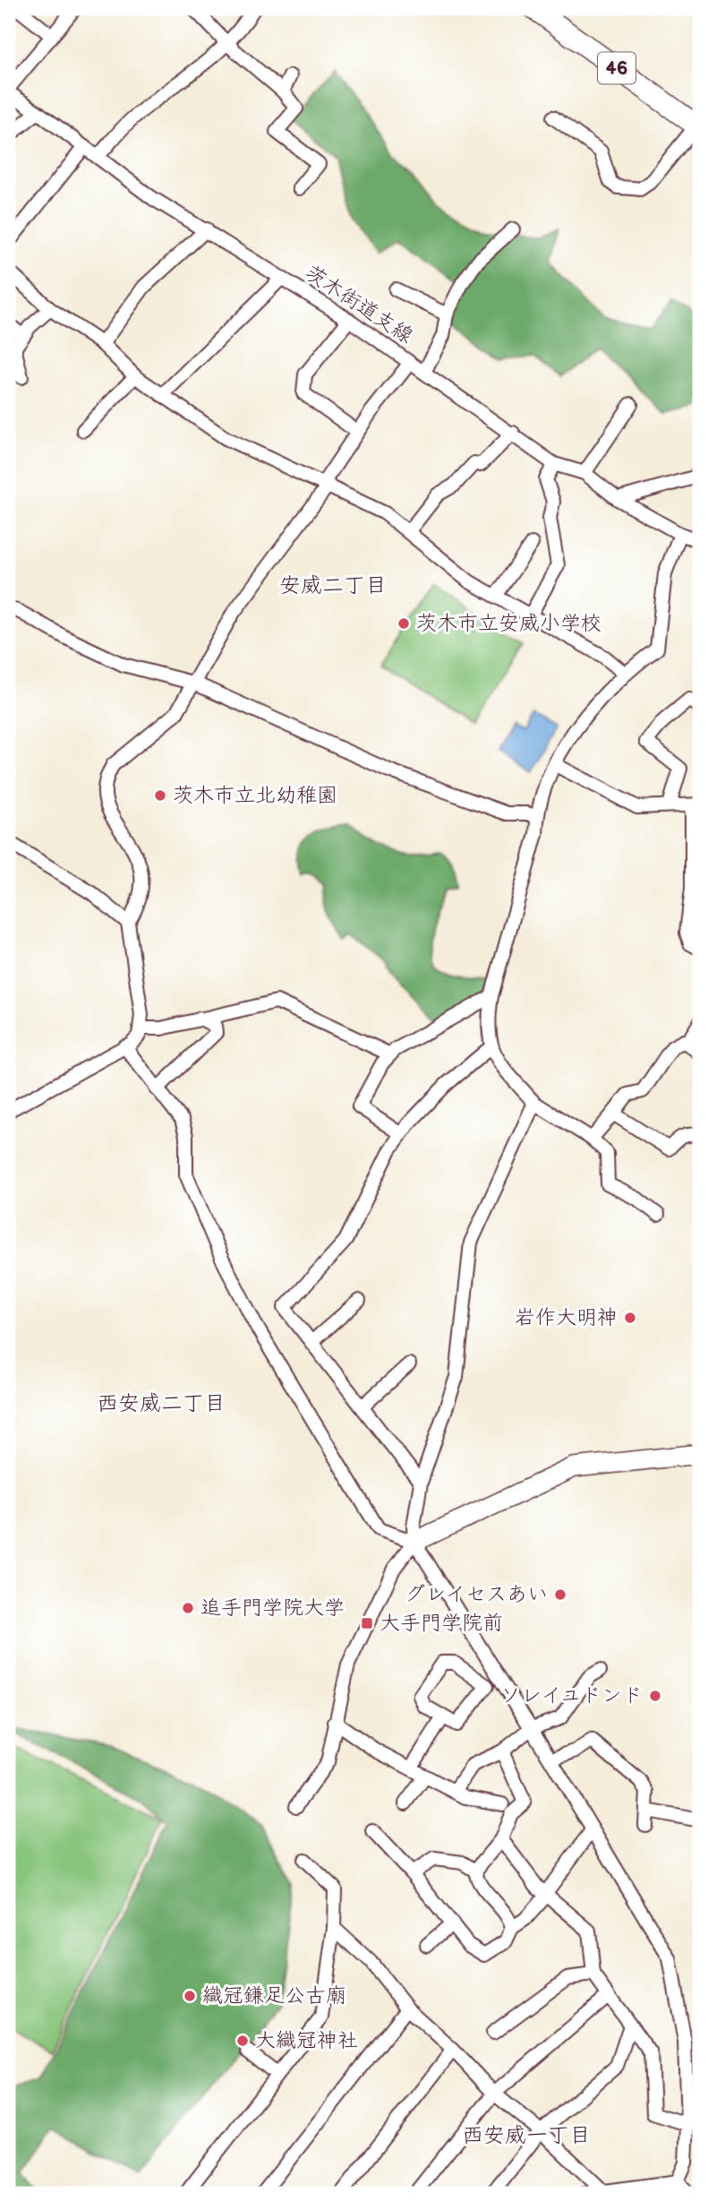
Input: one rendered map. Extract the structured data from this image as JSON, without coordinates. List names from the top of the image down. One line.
{"streets":{"main road":["46"],"street":["茨木街道支線"]},"districts":["安威二丁目","西安威二丁目","西安威一丁目"],"places":{"other":["茨木市立安威小学校","茨木市立北幼稚園","岩作大明神","グレイセスあい","追手門学院大学","ソレイユドンド","織冠鎌足公古廟","大織冠神社"],"transit":["大手門学院前"]}}
